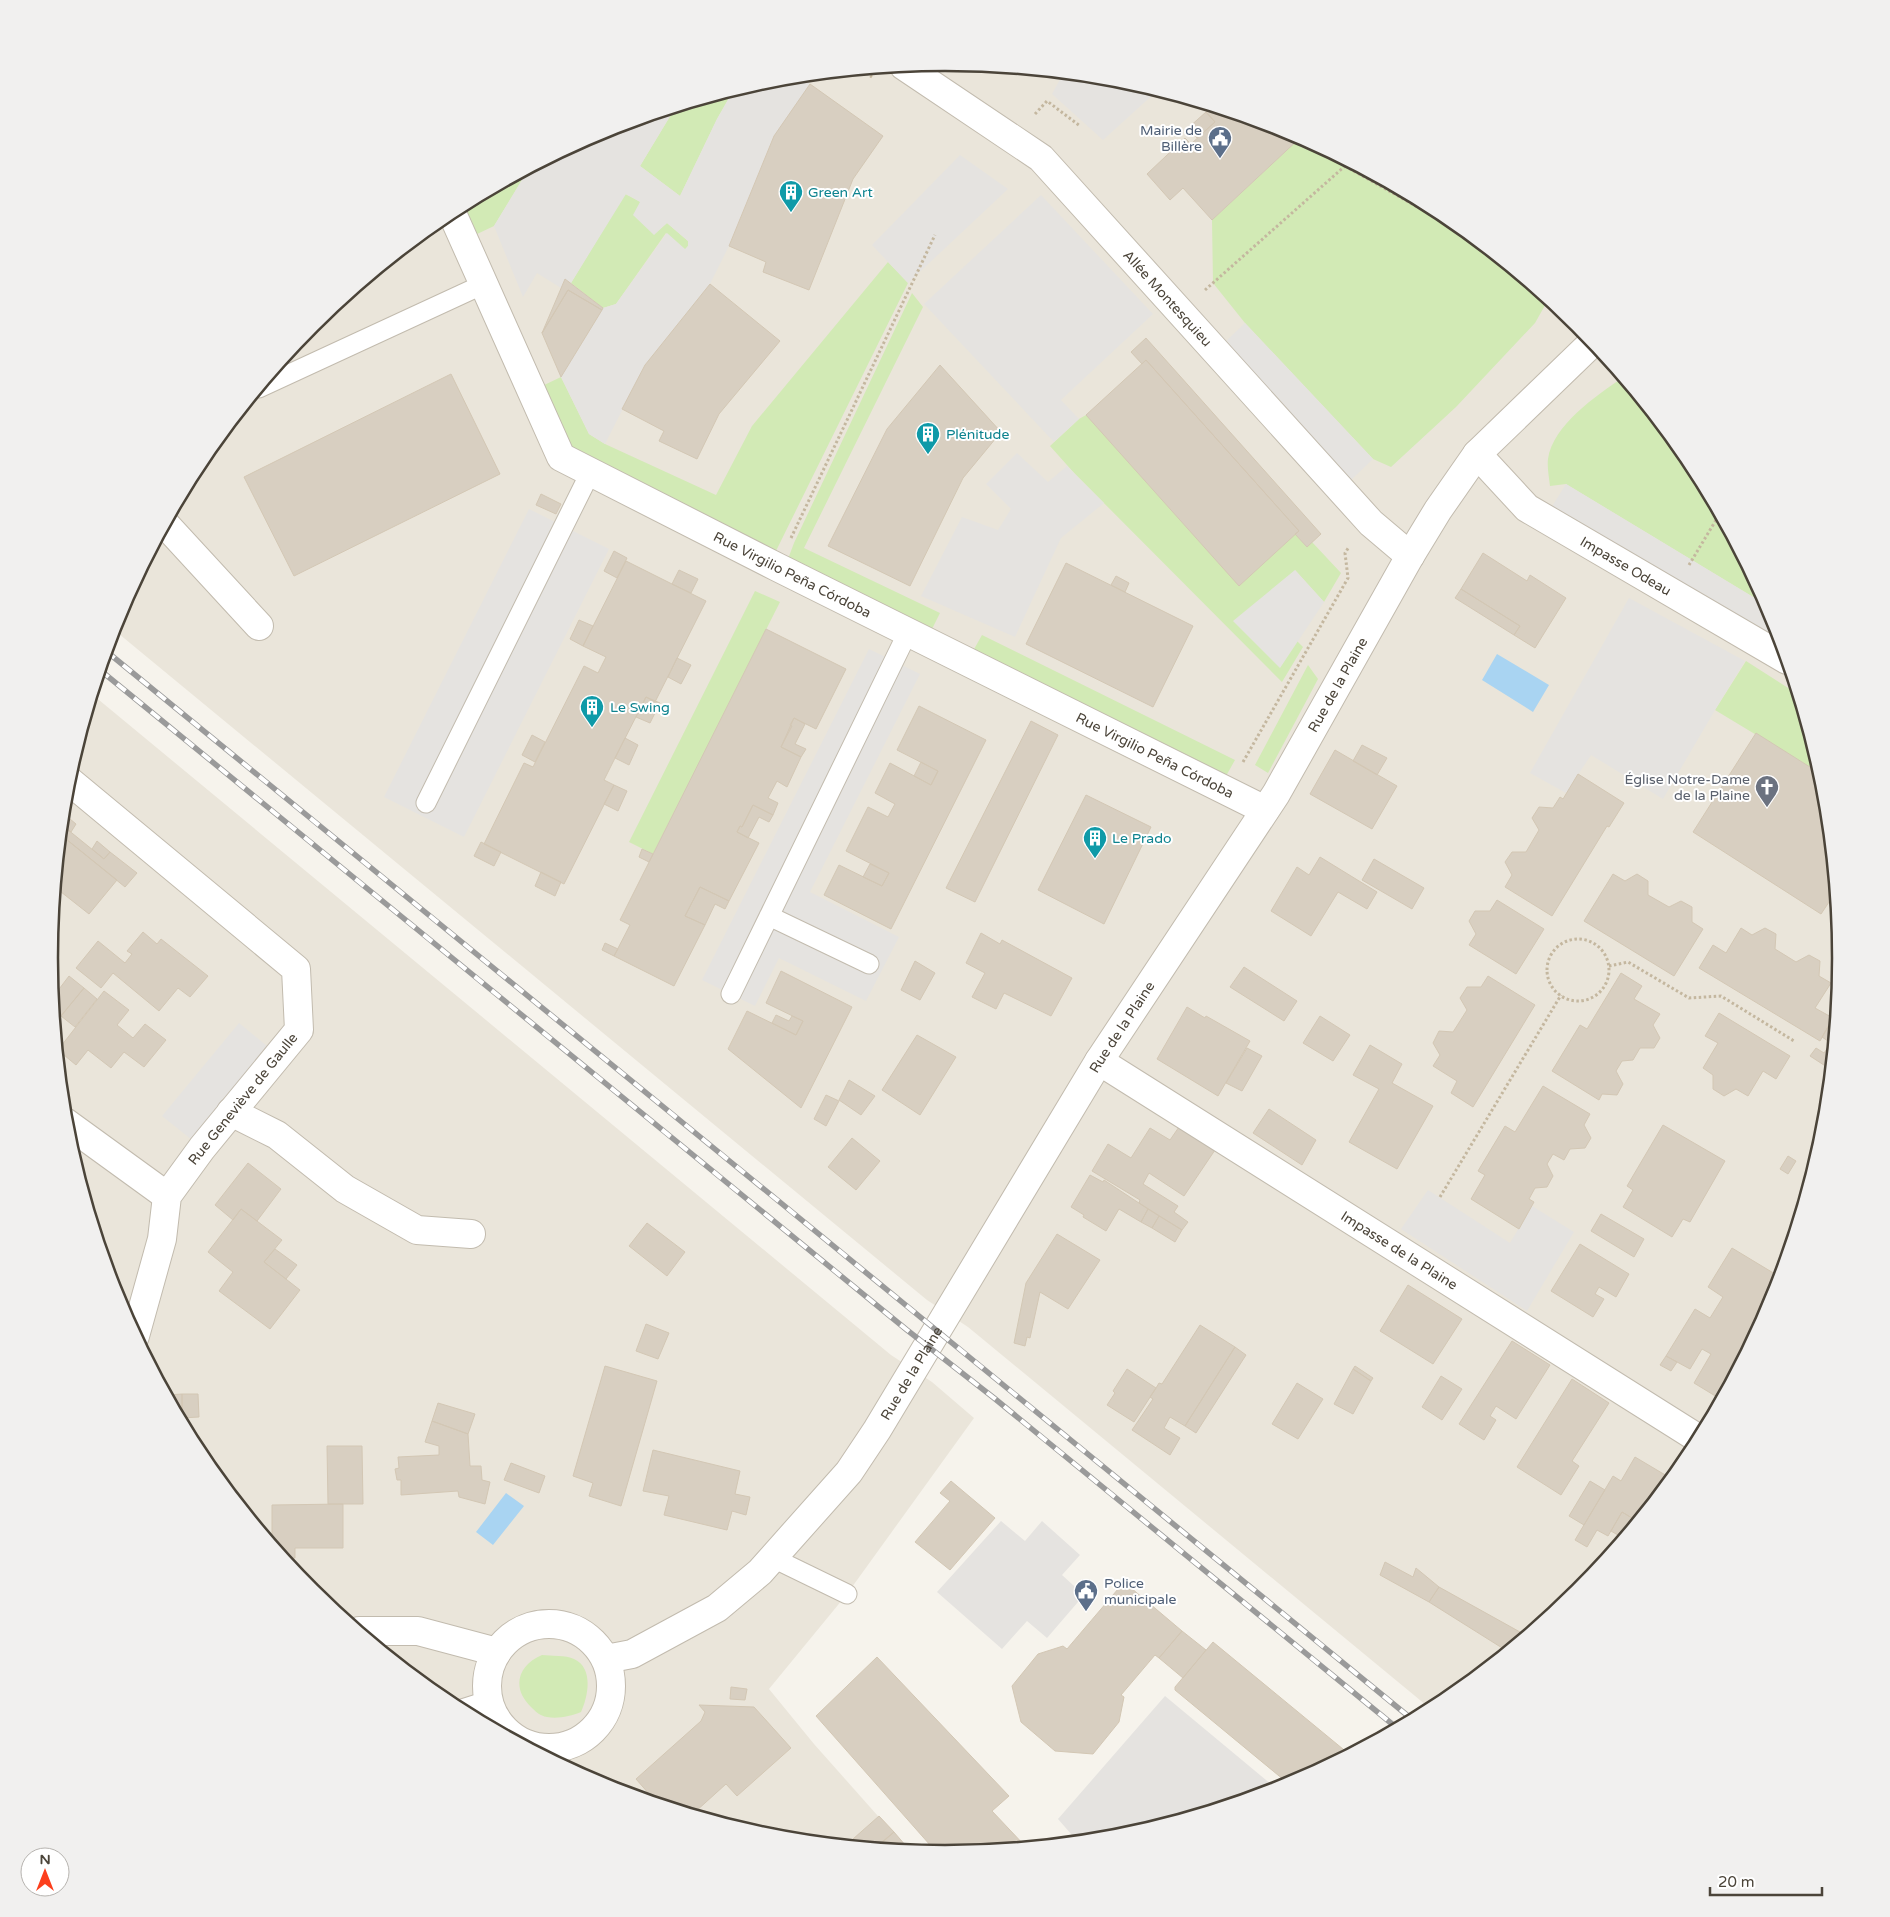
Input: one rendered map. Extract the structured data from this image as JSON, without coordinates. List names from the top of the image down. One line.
{"streets":{"street":["Allée Montesquieu","Impasse Odeau","Rue Virgilio Peña Córdoba","Rue de la Plaine","Rue Geneviève de Gaulle","Impasse de la Plaine"]},"crossings":[["Allée Montesquieu","Rue de la Plaine"],["Impasse Odeau","Rue de la Plaine"],["Rue Virgilio Peña Córdoba","Rue de la Plaine"],["Rue de la Plaine","Impasse de la Plaine"]],"places":{"public building":["Mairie de Billère","Police municipale"],"building":["Green Art","Plénitude","Le Swing","Le Prado"],"church":["Église Notre-Dame de la Plaine"]},"scale_bar":"20 m","north":"top"}
